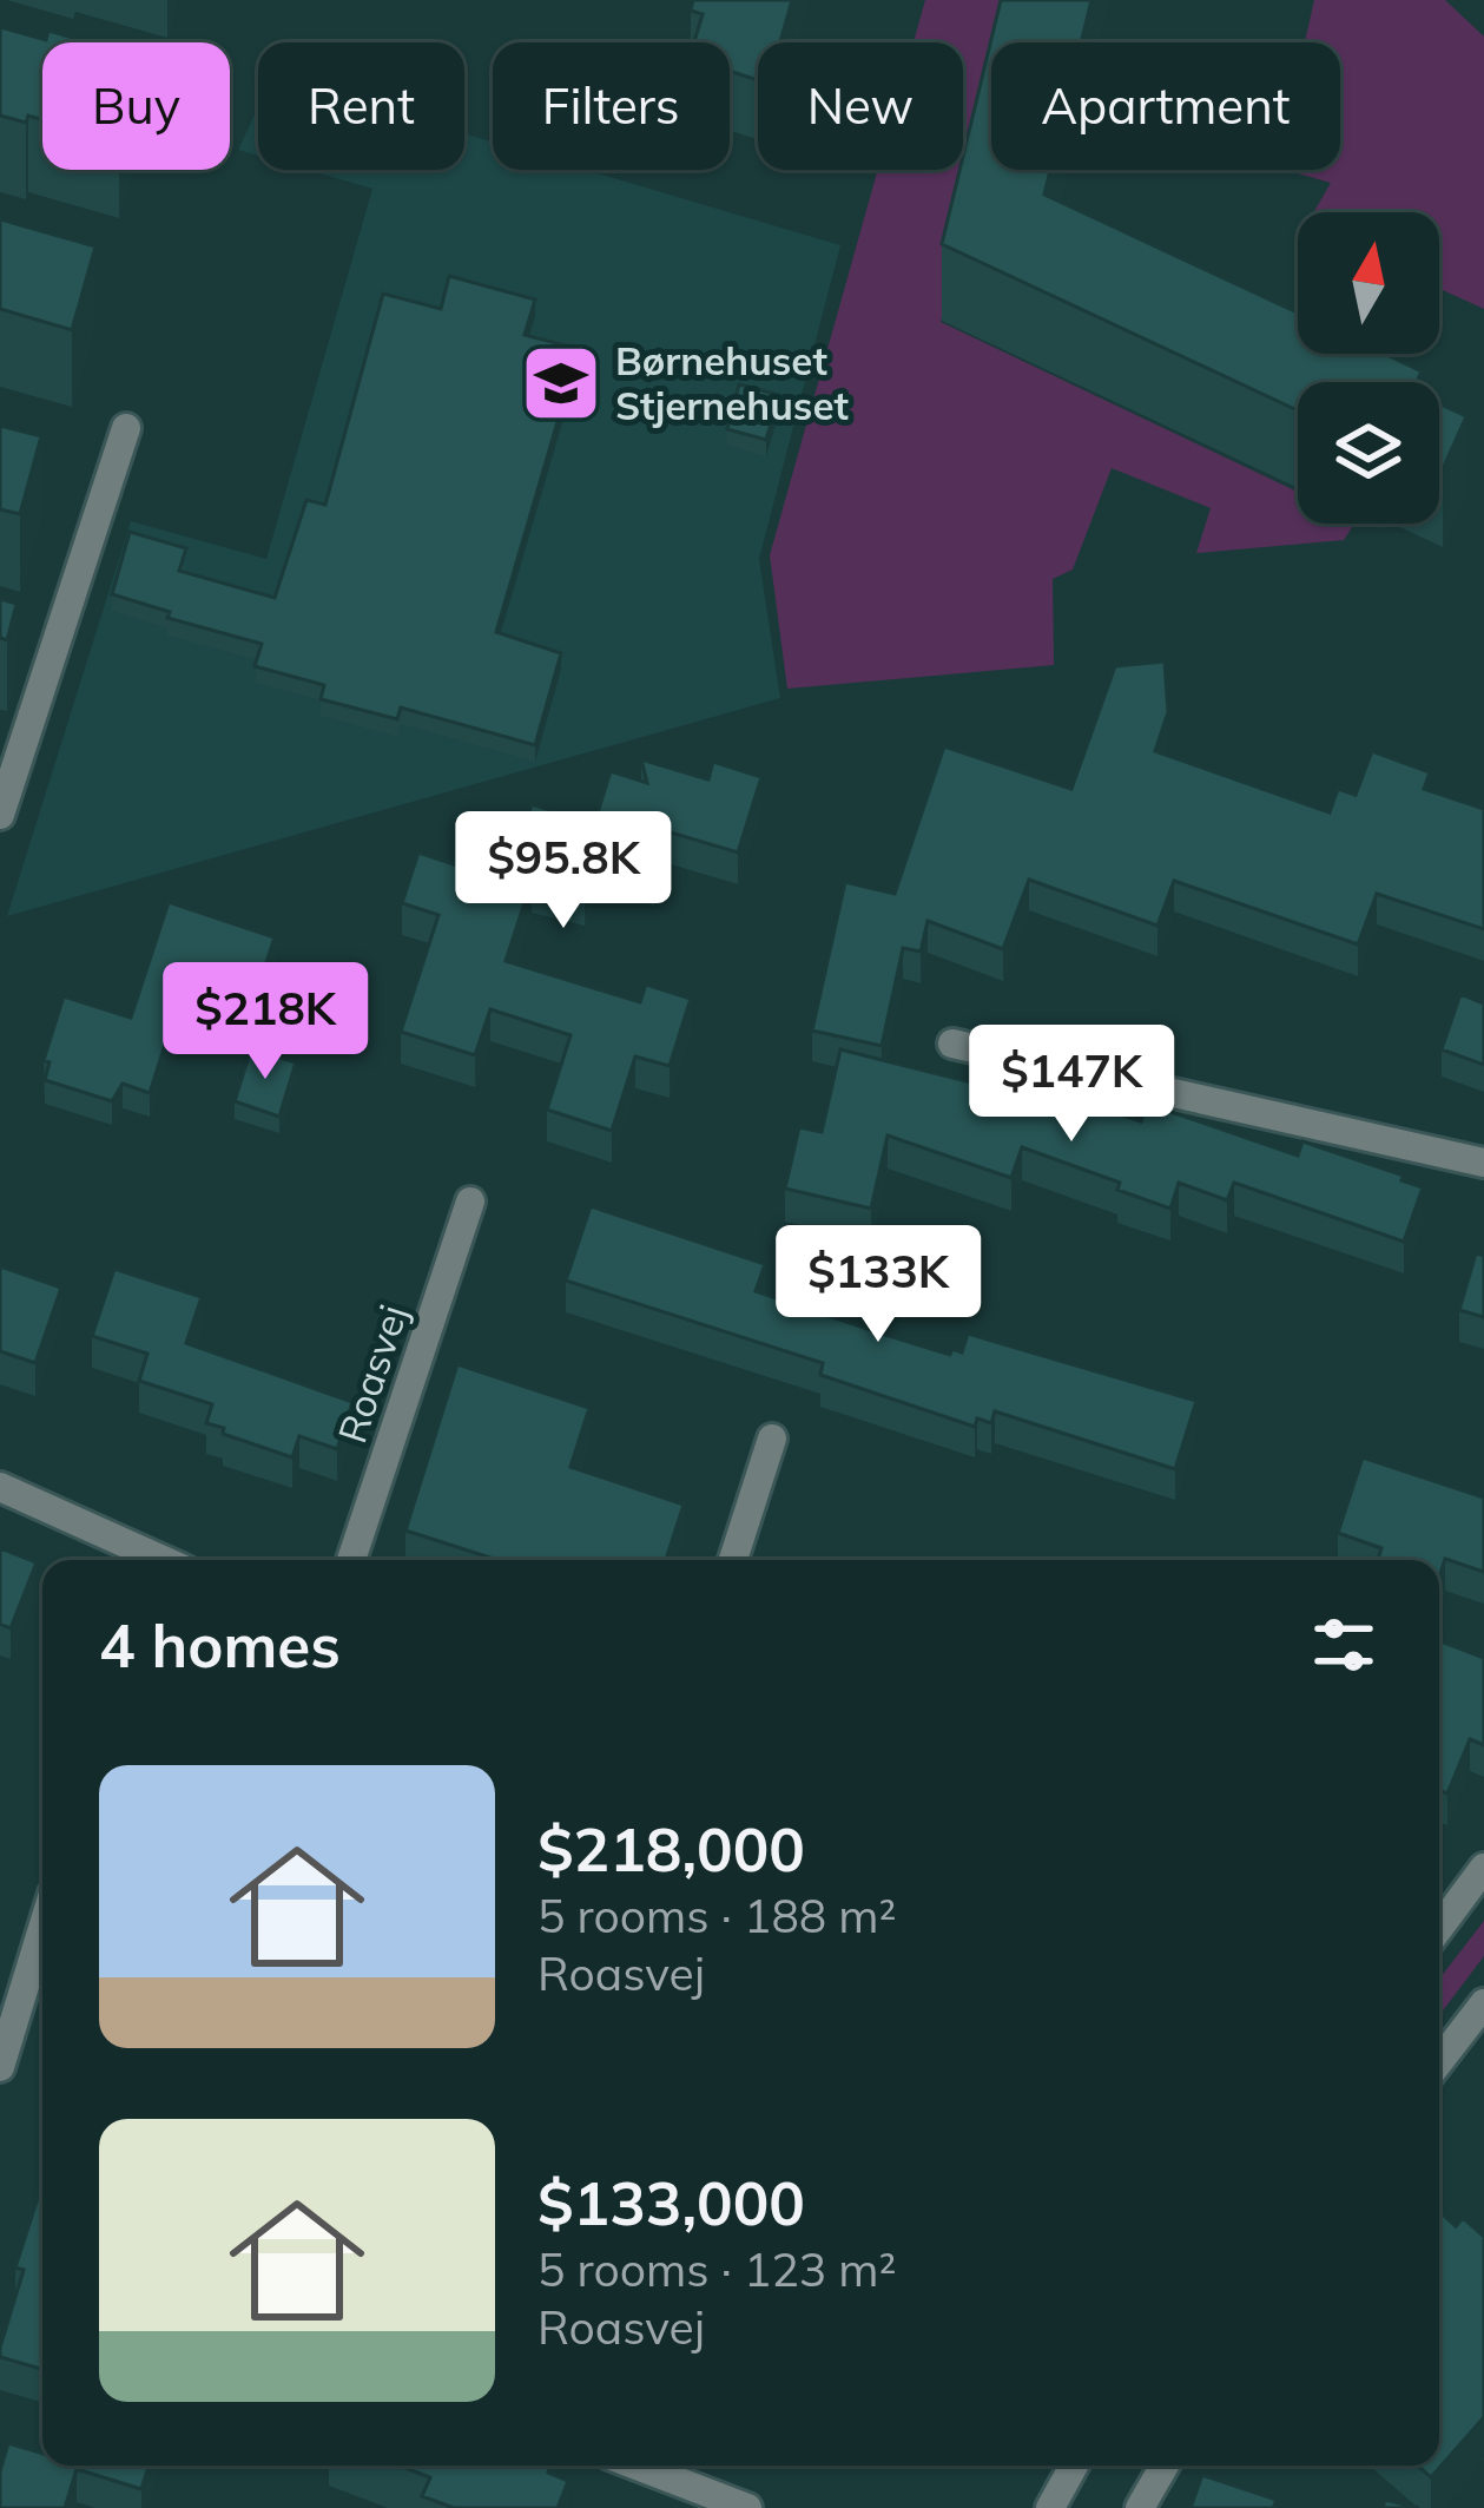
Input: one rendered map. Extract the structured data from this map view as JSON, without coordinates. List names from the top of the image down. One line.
{"streets":{"street":["Roasvej"]},"places":{"school or university":["Børnehuset Stjernehuset"]},"north":"top","page":{"chip":["Buy","Rent","Filters","New","Apartment"],"price":["$95.8K","$218K","$147K","$133K"],"heading":"4 homes","list":[{"name":"$218,000","note":"5 rooms · 188 m² · Roasvej"},{"name":"$133,000","note":"5 rooms · 123 m² · Roasvej"}]}}
